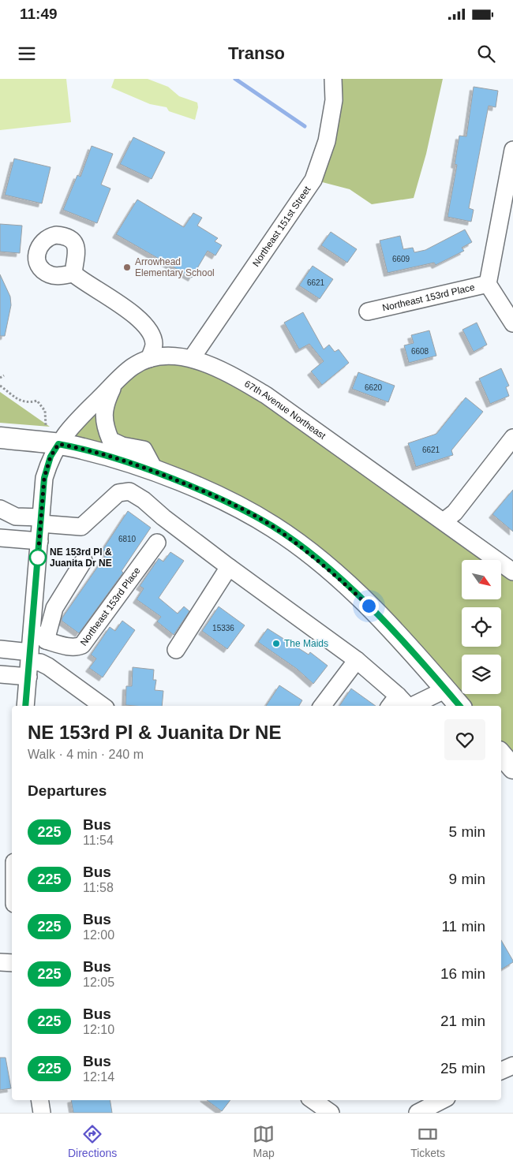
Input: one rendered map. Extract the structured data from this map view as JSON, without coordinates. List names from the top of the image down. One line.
{"streets":{"street":["Northeast 151st Street","Northeast 153rd Place","67th Avenue Northeast"]},"crossings":[["Northeast 151st Street","67th Avenue Northeast"]],"places":["Arrowhead Elementary School","NE 153rd Pl & Juanita Dr NE","The Maids"],"lines":["bus line 225"],"house_numbers":["6609","6621","6608","6620","6621","6810","15336"],"north":"bottom right","page":{"status":"11:49","header":"Transo","heading":[["NE 153rd Pl & Juanita Dr NE","Walk · 4 min · 240 m"],"Departures"],"list":[{"mark":"225","name":"Bus","note":"11:54","value":"5 min"},{"mark":"225","name":"Bus","note":"11:58","value":"9 min"},{"mark":"225","name":"Bus","note":"12:00","value":"11 min"},{"mark":"225","name":"Bus","note":"12:05","value":"16 min"},{"mark":"225","name":"Bus","note":"12:10","value":"21 min"},{"mark":"225","name":"Bus","note":"12:14","value":"25 min"}],"tabs":["Directions","Map","Tickets"]}}
